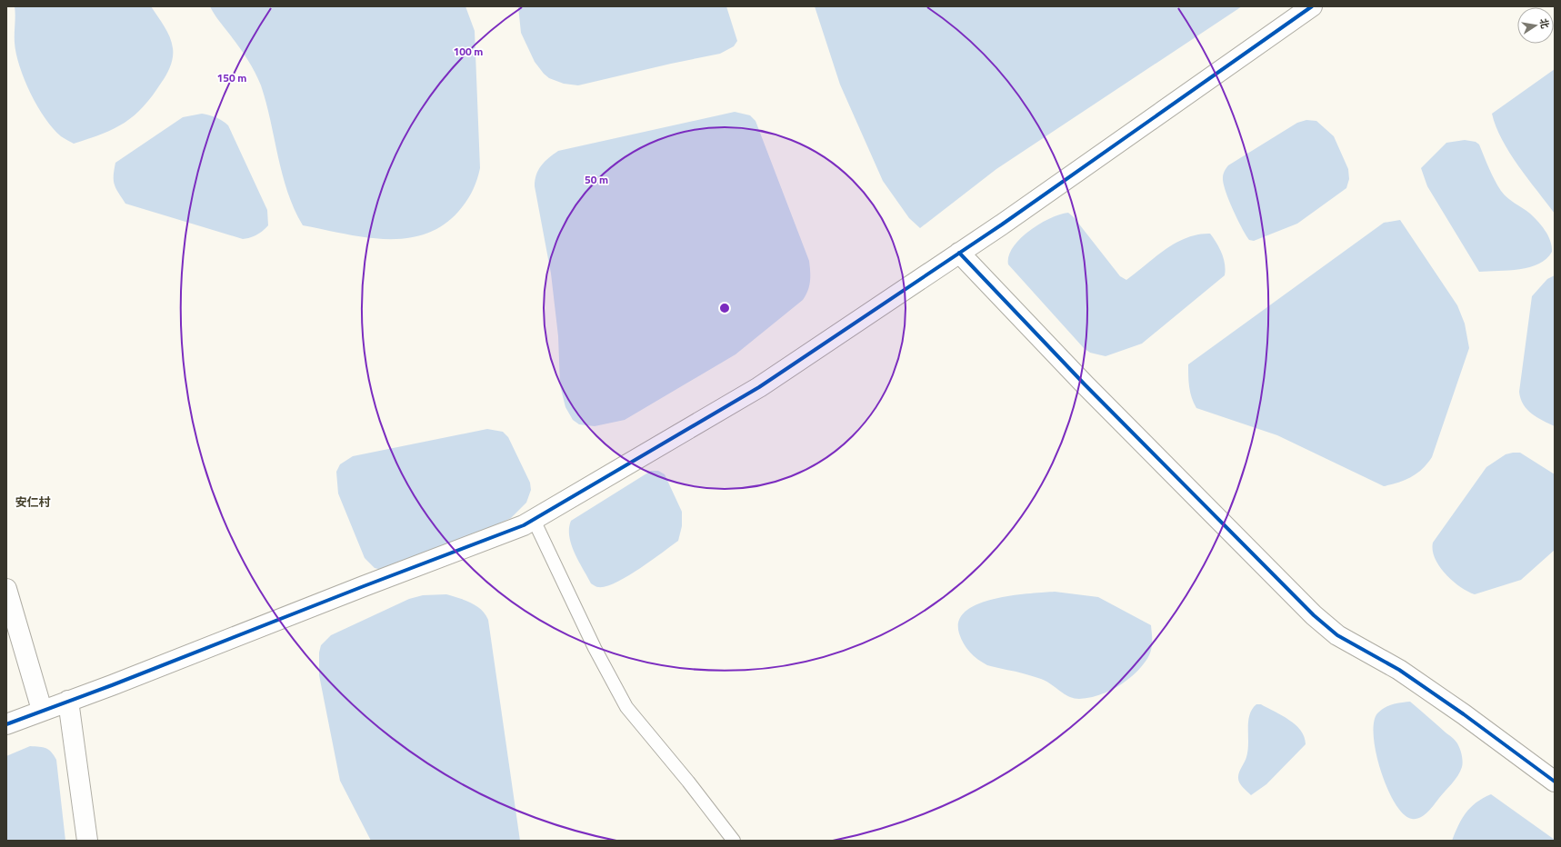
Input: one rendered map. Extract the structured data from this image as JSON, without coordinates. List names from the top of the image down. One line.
{"districts":["安仁村"],"north":"right","rings":["100 m","150 m","50 m"]}
